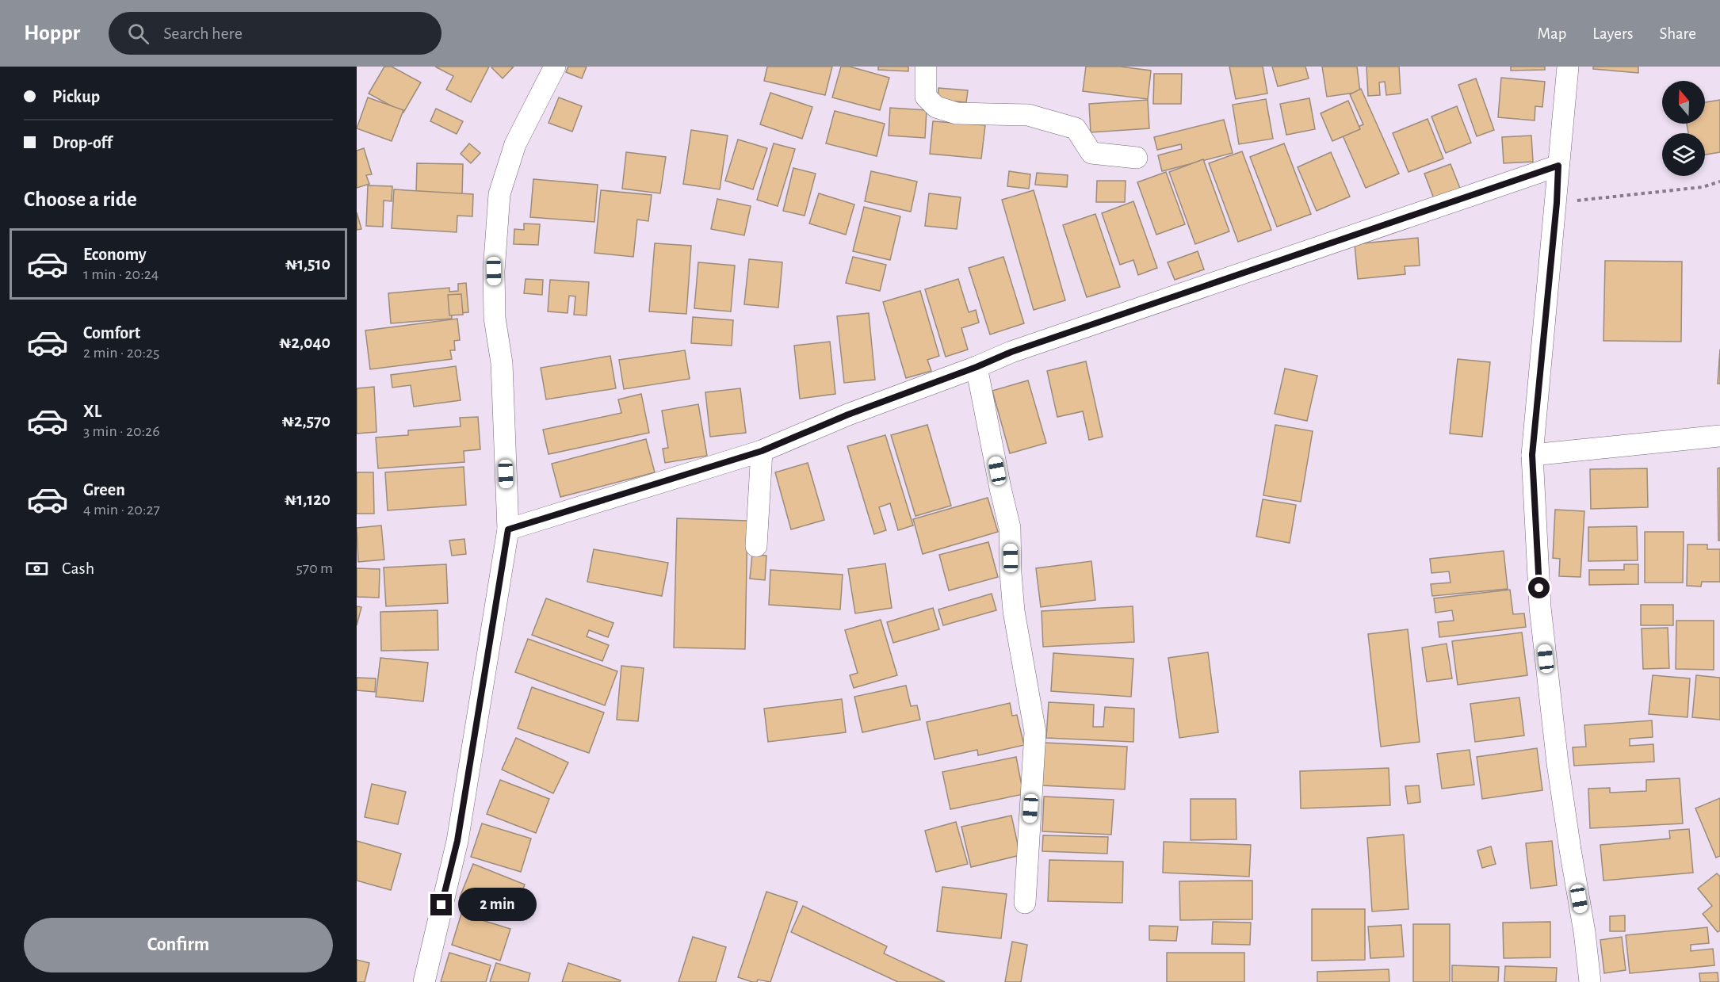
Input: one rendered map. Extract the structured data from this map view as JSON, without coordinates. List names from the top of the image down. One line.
{"north":"top","page":{"header":"Hoppr","search":"Search here","nav":["Map","Layers","Share"],"banner":["Pickup","Drop-off"],"heading":"Choose a ride","list":[{"name":"Economy","note":"1 min · 20:24","value":"₦1,510"},{"name":"Comfort","note":"2 min · 20:25","value":"₦2,040"},{"name":"XL","note":"3 min · 20:26","value":"₦2,570"},{"name":"Green","note":"4 min · 20:27","value":"₦1,120"}],"pay":["Cash","570 m"],"bubble":"2 min","buttons":"Confirm"}}
